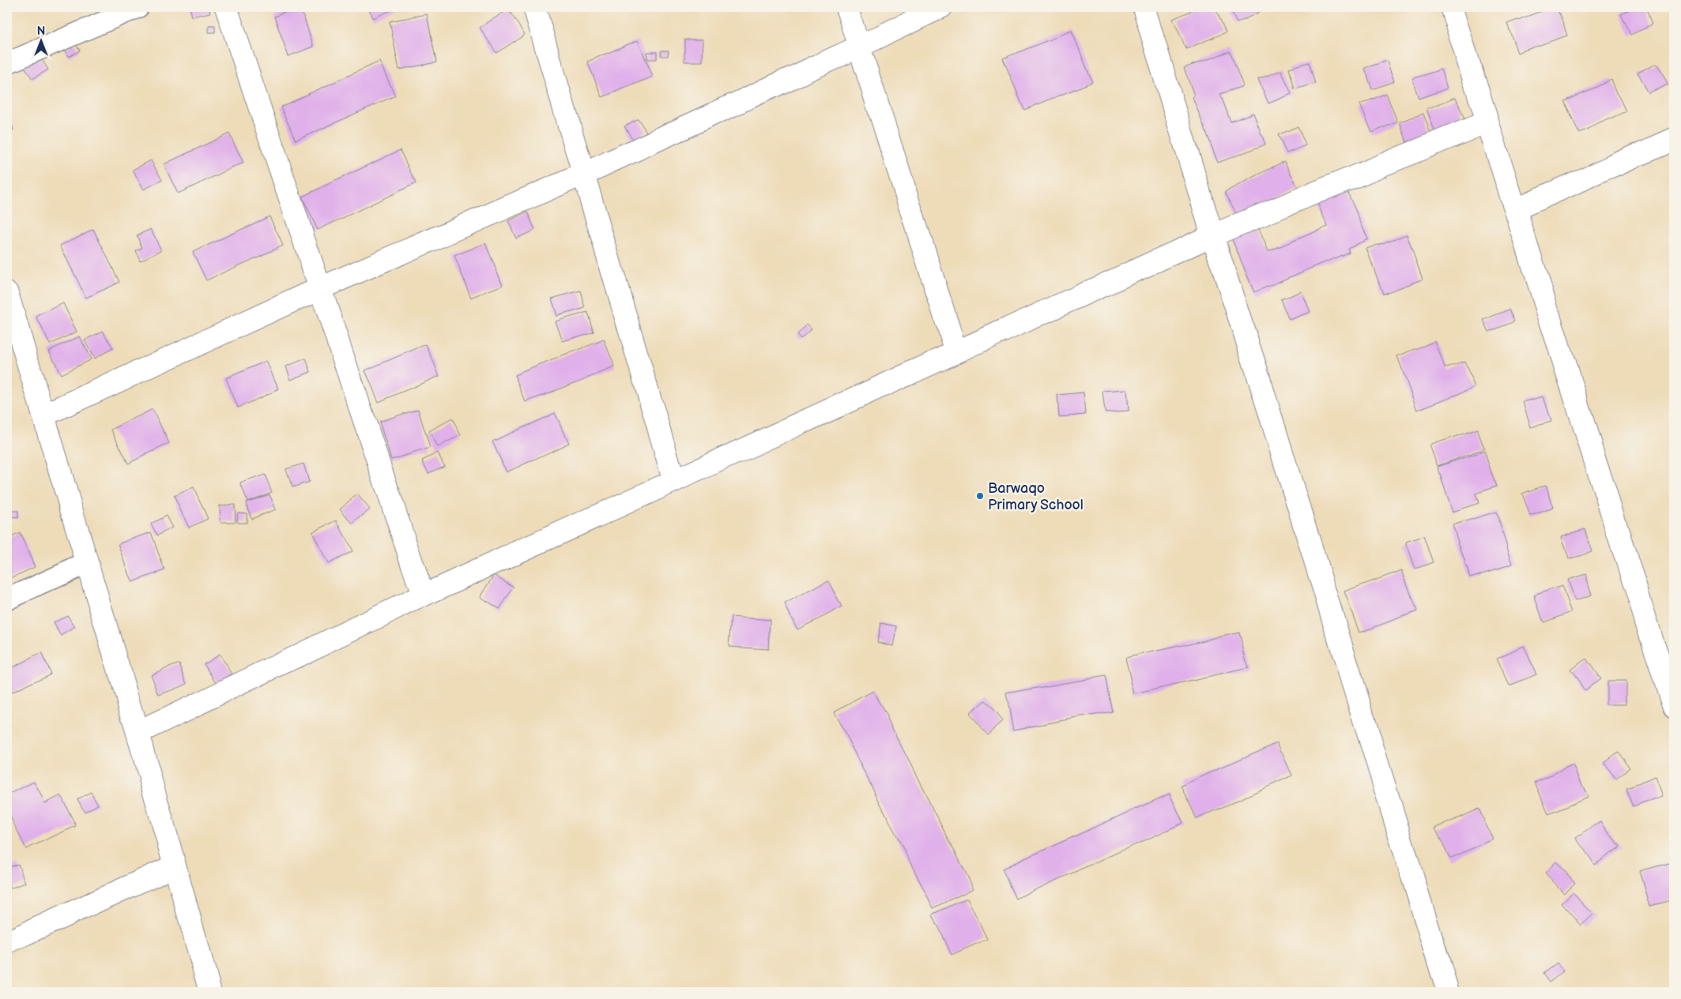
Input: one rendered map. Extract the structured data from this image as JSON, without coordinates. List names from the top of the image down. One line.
{"places":["Barwaqo Primary School"],"north":"top"}
